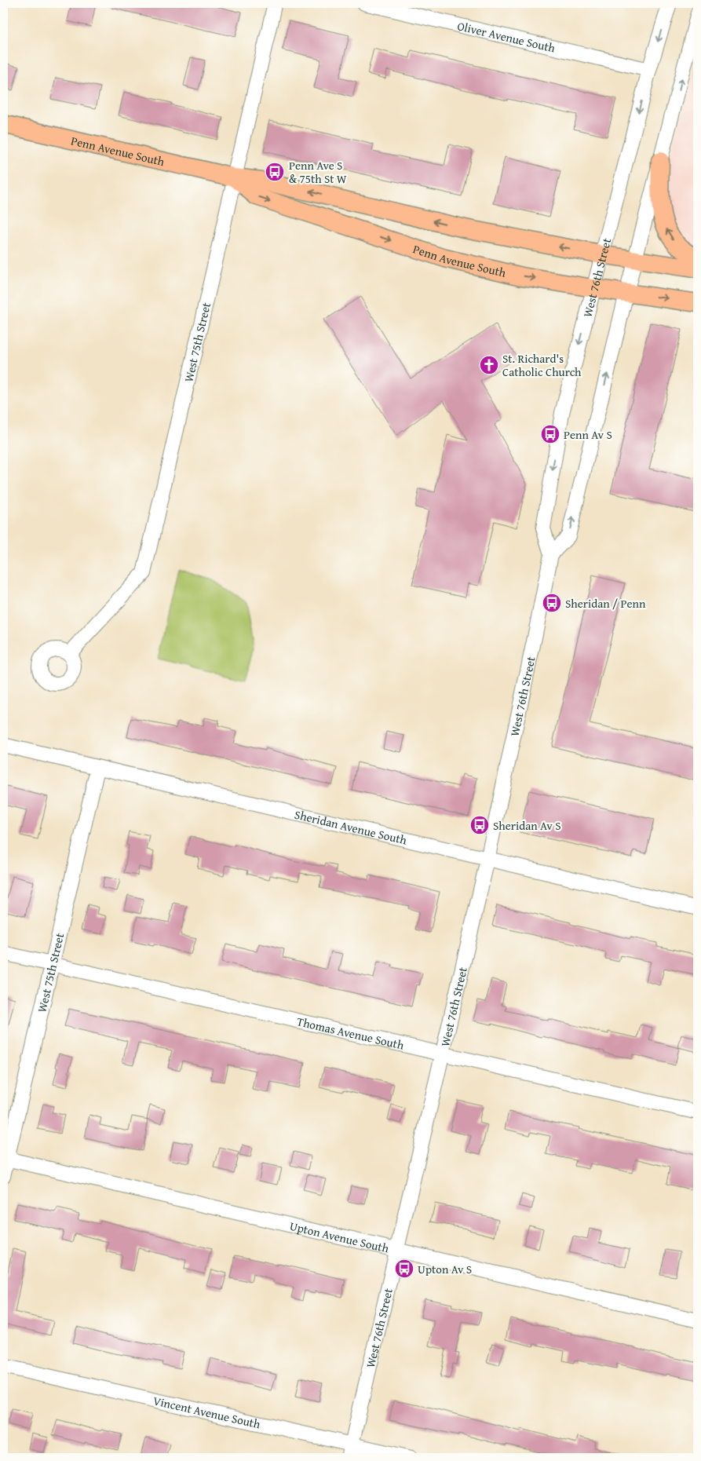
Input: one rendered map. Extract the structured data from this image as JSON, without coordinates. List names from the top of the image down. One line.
{"streets":{"main road":["Penn Avenue South"],"street":["Oliver Avenue South","West 76th Street","West 75th Street","Sheridan Avenue South","Thomas Avenue South","Upton Avenue South","Vincent Avenue South"]},"crossings":[["Oliver Avenue South","West 76th Street"],["Penn Avenue South","West 76th Street"],["Penn Avenue South","West 75th Street"],["West 76th Street","Sheridan Avenue South"],["West 76th Street","Thomas Avenue South"],["West 76th Street","Upton Avenue South"],["West 76th Street","Vincent Avenue South"],["West 75th Street","Sheridan Avenue South"],["West 75th Street","Thomas Avenue South"],["West 75th Street","Upton Avenue South"]],"places":{"bus stop":["Penn Ave S & 75th St W","Penn Av S","Sheridan / Penn","Sheridan Av S","Upton Av S"],"church":["St. Richard's Catholic Church"]}}
